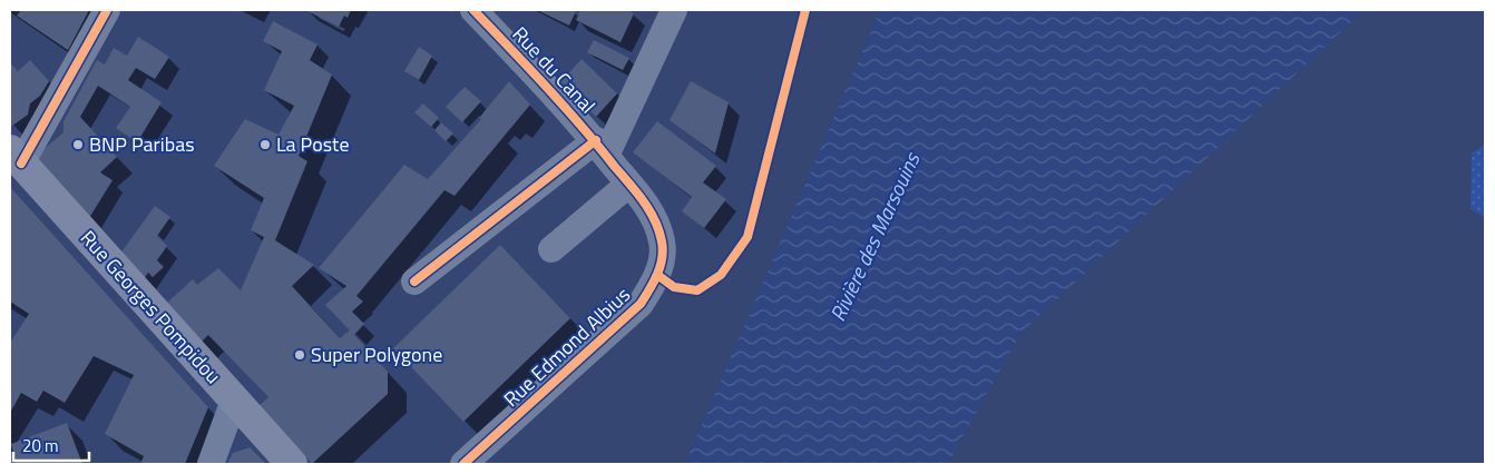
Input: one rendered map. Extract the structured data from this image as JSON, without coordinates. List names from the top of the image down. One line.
{"streets":{"main road":["Rue Georges Pompidou"],"street":["Rue du Canal","Rue Edmond Albius"]},"crossings":[["Rue du Canal","Rue Edmond Albius"]],"water":["Rivière des Marsouins"],"places":["BNP Paribas","La Poste","Super Polygone"],"scale_bar":"20 m"}
